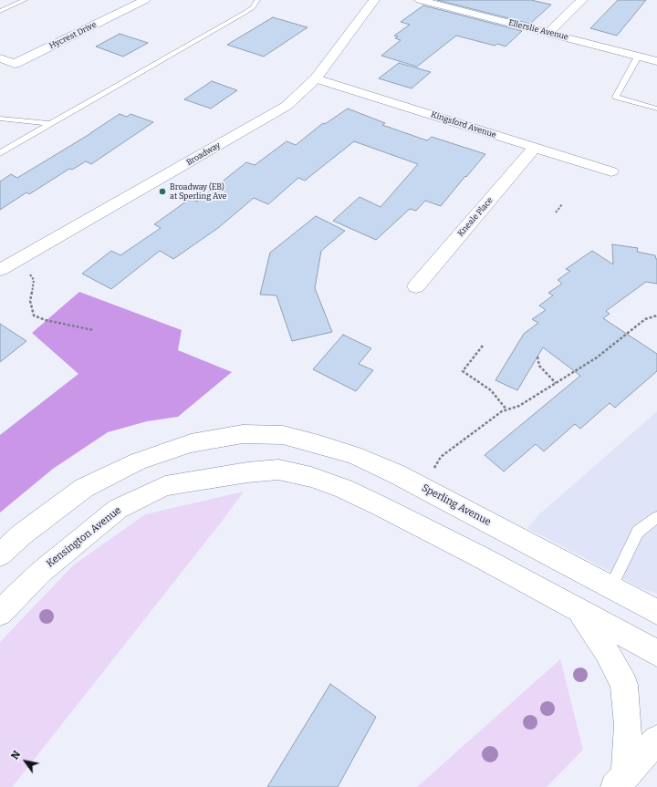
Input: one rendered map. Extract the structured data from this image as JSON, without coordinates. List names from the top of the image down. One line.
{"streets":{"street":["Ellerslie Avenue","Hycrest Drive","Kingsford Avenue","Broadway","Kneale Place","Sperling Avenue","Kensington Avenue"]},"crossings":[["Kingsford Avenue","Broadway"],["Kingsford Avenue","Kneale Place"]],"places":["Broadway (EB) at Sperling Ave"],"north":"top left"}
